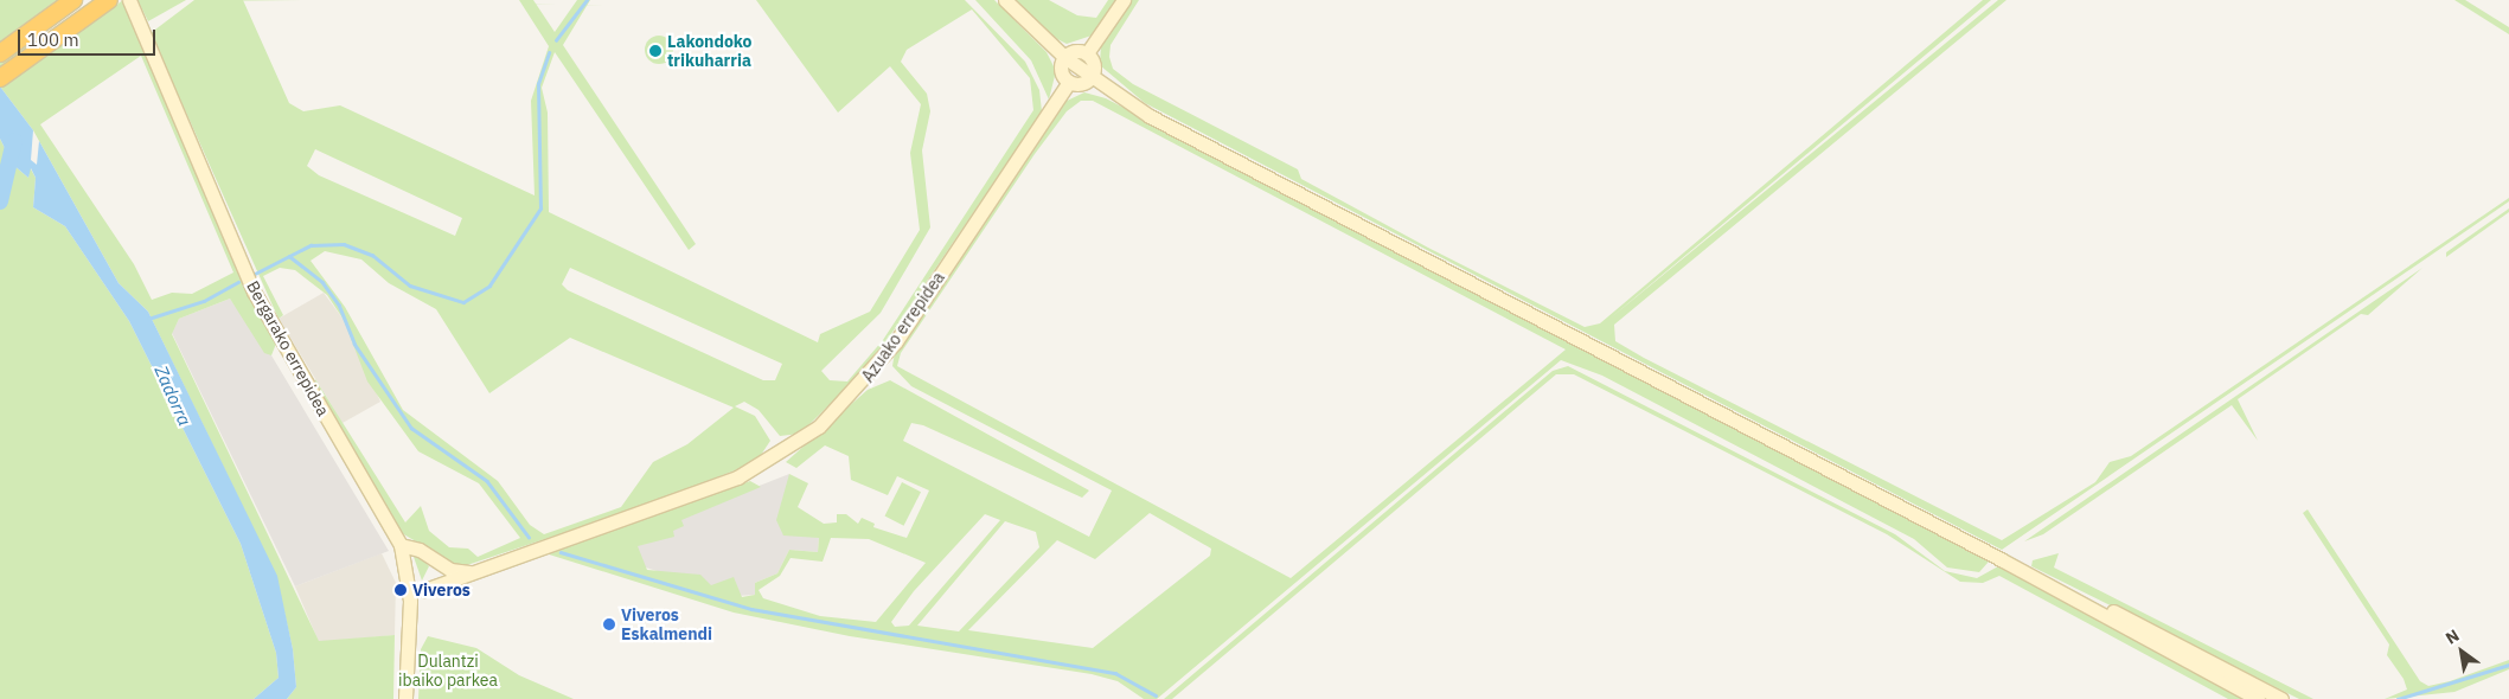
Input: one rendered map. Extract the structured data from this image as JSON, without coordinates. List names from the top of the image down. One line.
{"streets":{"main road":["Azuako errepidea","Bergarako errepidea"]},"crossings":[["Azuako errepidea","Bergarako errepidea"]],"water":["Zadorra"],"parks":["Dulantzi ibaiko parkea"],"places":["Lakondoko trikuharria","Viveros","Viveros Eskalmendi"],"scale_bar":"100 m","north":"top left"}
